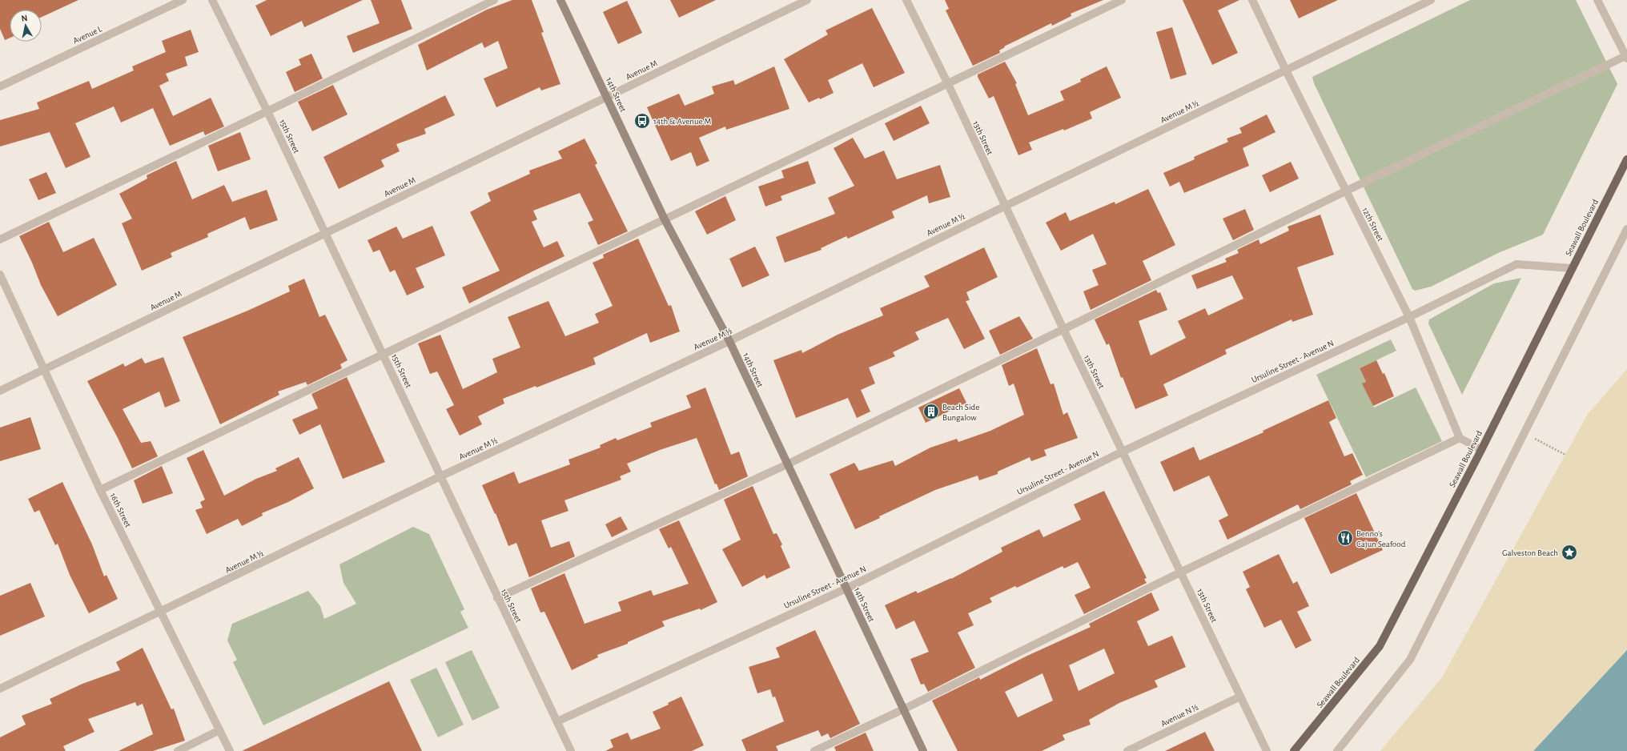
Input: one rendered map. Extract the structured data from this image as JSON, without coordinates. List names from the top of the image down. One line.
{"streets":{"main road":["14th Street","Seawall Boulevard"],"street":["Avenue L","Avenue M","Avenue M ½","15th Street","13th Street","12th Street","Ursuline Street - Avenue N","16th Street","Avenue N ½"]},"crossings":[["Avenue M","14th Street"],["Avenue M","15th Street"],["Avenue M","16th Street"],["14th Street","Avenue M ½"],["14th Street","Ursuline Street - Avenue N"],["Avenue M ½","15th Street"],["Avenue M ½","13th Street"],["Avenue M ½","12th Street"],["Avenue M ½","16th Street"],["15th Street","Ursuline Street - Avenue N"],["13th Street","Ursuline Street - Avenue N"],["13th Street","Avenue N ½"],["12th Street","Ursuline Street - Avenue N"],["Seawall Boulevard","Ursuline Street - Avenue N"]],"places":{"bus stop":["14th & Avenue M"],"building":["Beach Side Bungalow"],"restaurant":["Benno’s Cajun Seafood"],"place":["Galveston Beach"]},"north":"top"}
